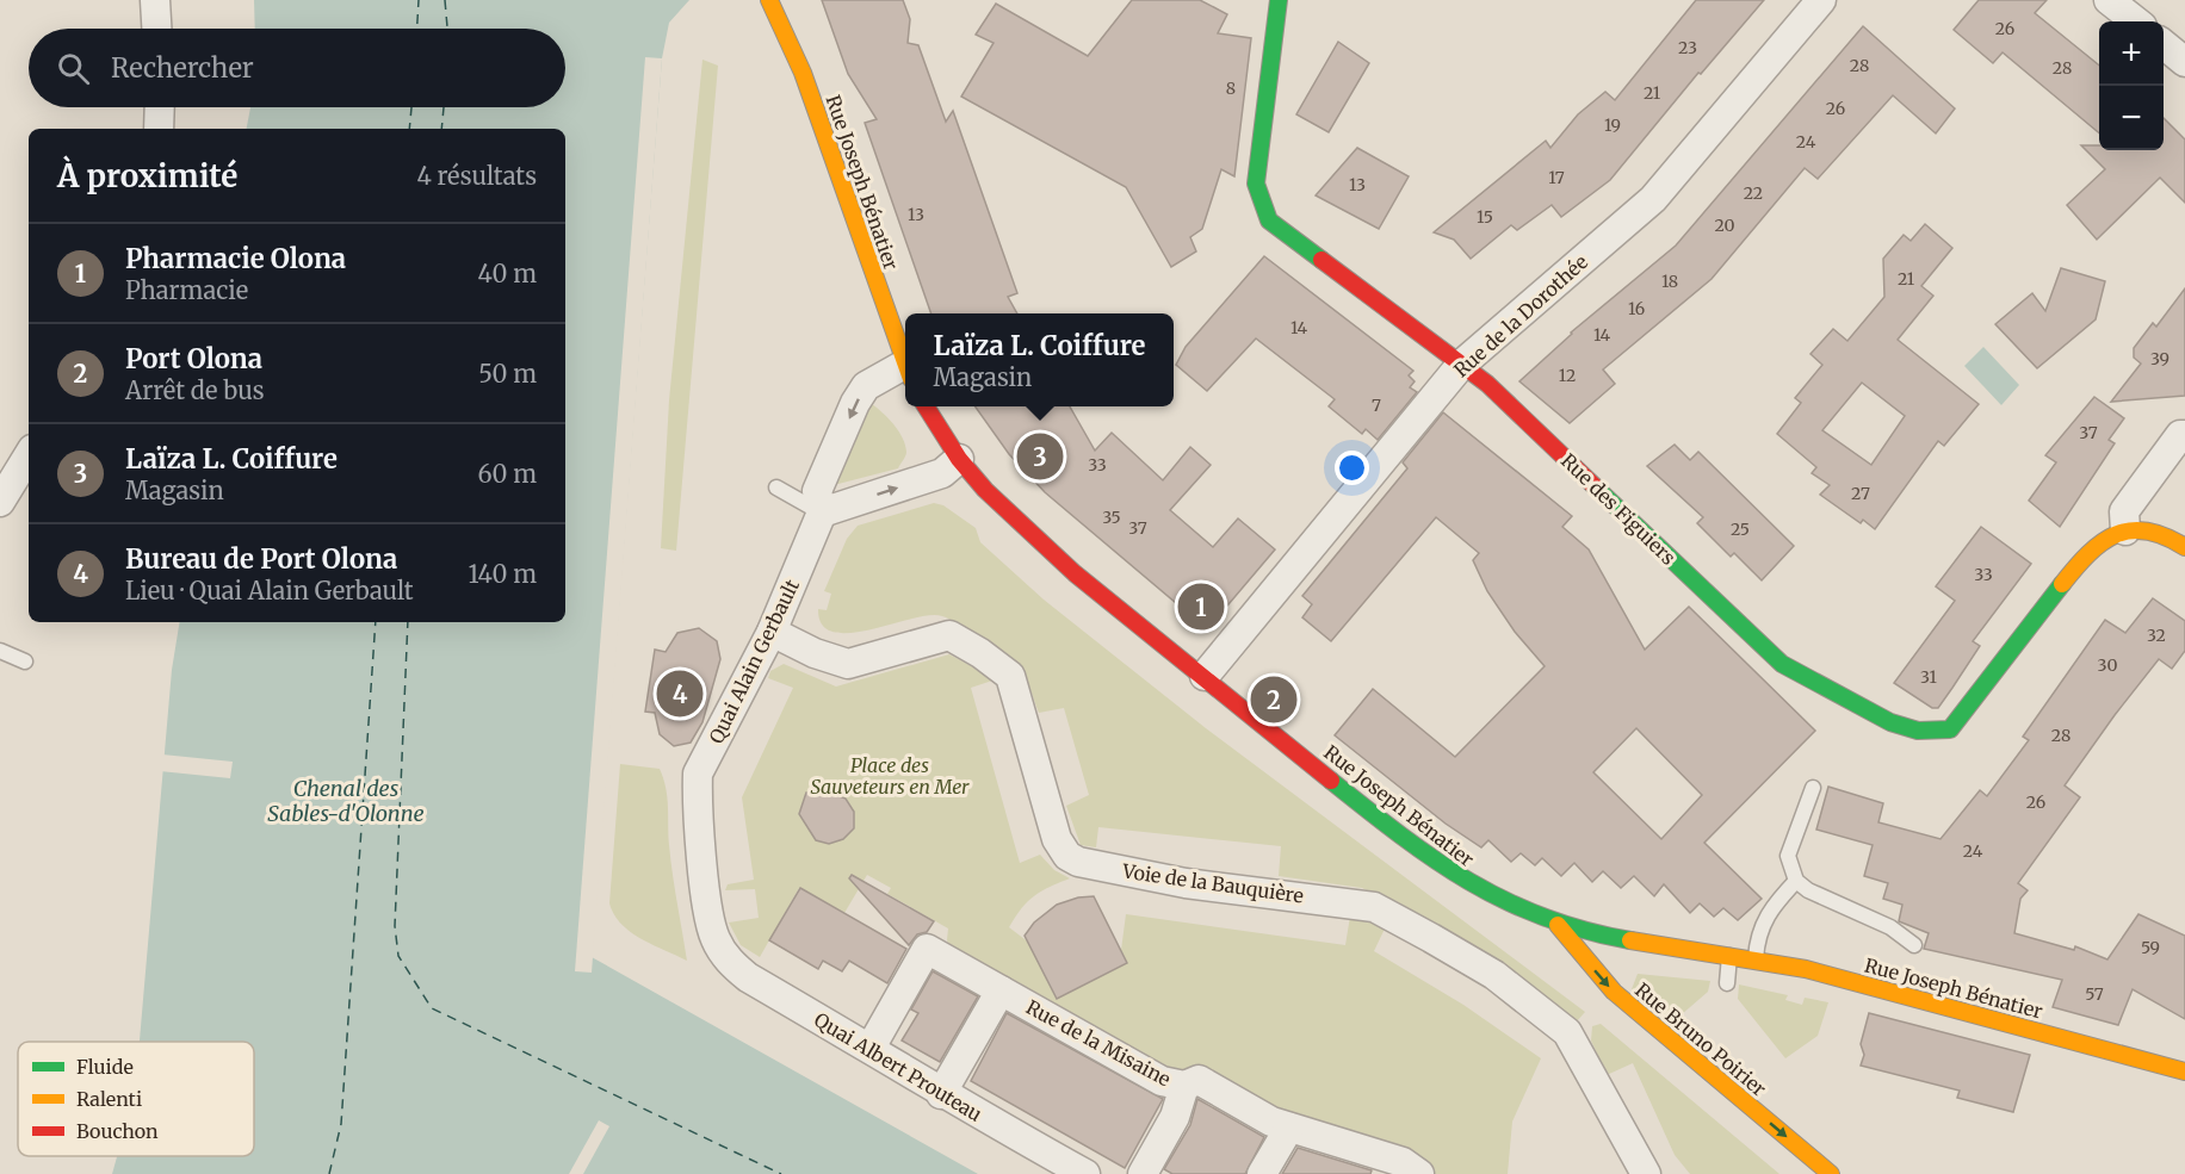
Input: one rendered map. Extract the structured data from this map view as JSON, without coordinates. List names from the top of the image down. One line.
{"streets":{"street":["Rue Joseph Bénatier","Rue de la Dorothée","Rue des Figuiers","Quai Alain Gerbault","Voie de la Bauquière","Rue Bruno Poirier","Rue de la Misaine","Quai Albert Prouteau"]},"crossings":[["Rue Joseph Bénatier","Rue de la Dorothée"],["Rue Joseph Bénatier","Rue Bruno Poirier"],["Rue de la Dorothée","Rue des Figuiers"],["Quai Alain Gerbault","Voie de la Bauquière"],["Quai Alain Gerbault","Quai Albert Prouteau"],["Rue de la Misaine","Quai Albert Prouteau"]],"one_way":["Rue Bruno Poirier"],"water":["Chenal des Sables-d'Olonne"],"parks":["Place des Sauveteurs en Mer"],"house_numbers":["26","23","28","28","8","21","26","19","24","17","13","22","13","15","20","21","18","16","14","14","39","12","7","37","33","27","35","37","25","33","32","30","31","28","26","24","59","57"],"legend":["Fluide","Ralenti","Bouchon"],"page":{"map_buttons":["+","−"],"search":"Rechercher","heading":["À proximité","4 résultats"],"list":[{"mark":"1","name":"Pharmacie Olona","note":"Pharmacie","value":"40 m"},{"mark":"2","name":"Port Olona","note":"Arrêt de bus","value":"50 m"},{"mark":"3","name":"Laïza L. Coiffure","note":"Magasin","value":"60 m"},{"mark":"4","name":"Bureau de Port Olona","note":"Lieu · Quai Alain Gerbault","value":"140 m"}],"popup":["Laïza L. Coiffure","Magasin"],"pins":["3","1","4","2"]}}
